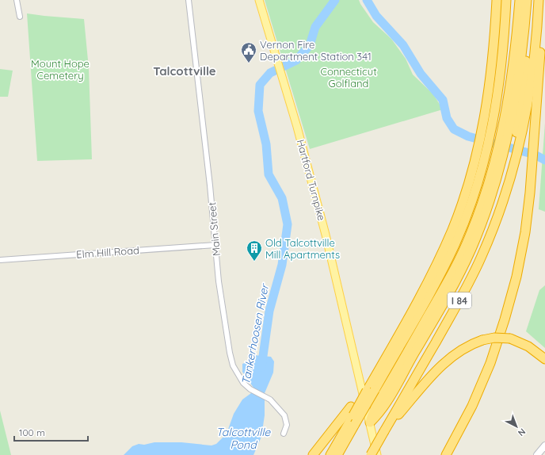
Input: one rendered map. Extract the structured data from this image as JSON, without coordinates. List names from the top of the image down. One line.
{"streets":{"highway":["I 84"],"main road":["Hartford Turnpike"],"street":["Main Street","Elm Hill Road"]},"crossings":[["Main Street","Elm Hill Road"]],"districts":["Talcottville"],"water":["Tankerhoosen River","Talcottville Pond"],"parks":["Mount Hope Cemetery","Connecticut Golfland"],"places":{"public building":["Vernon Fire Department Station 341"],"building":["Old Talcottville Mill Apartments"]},"scale_bar":"100 m","north":"bottom right"}
